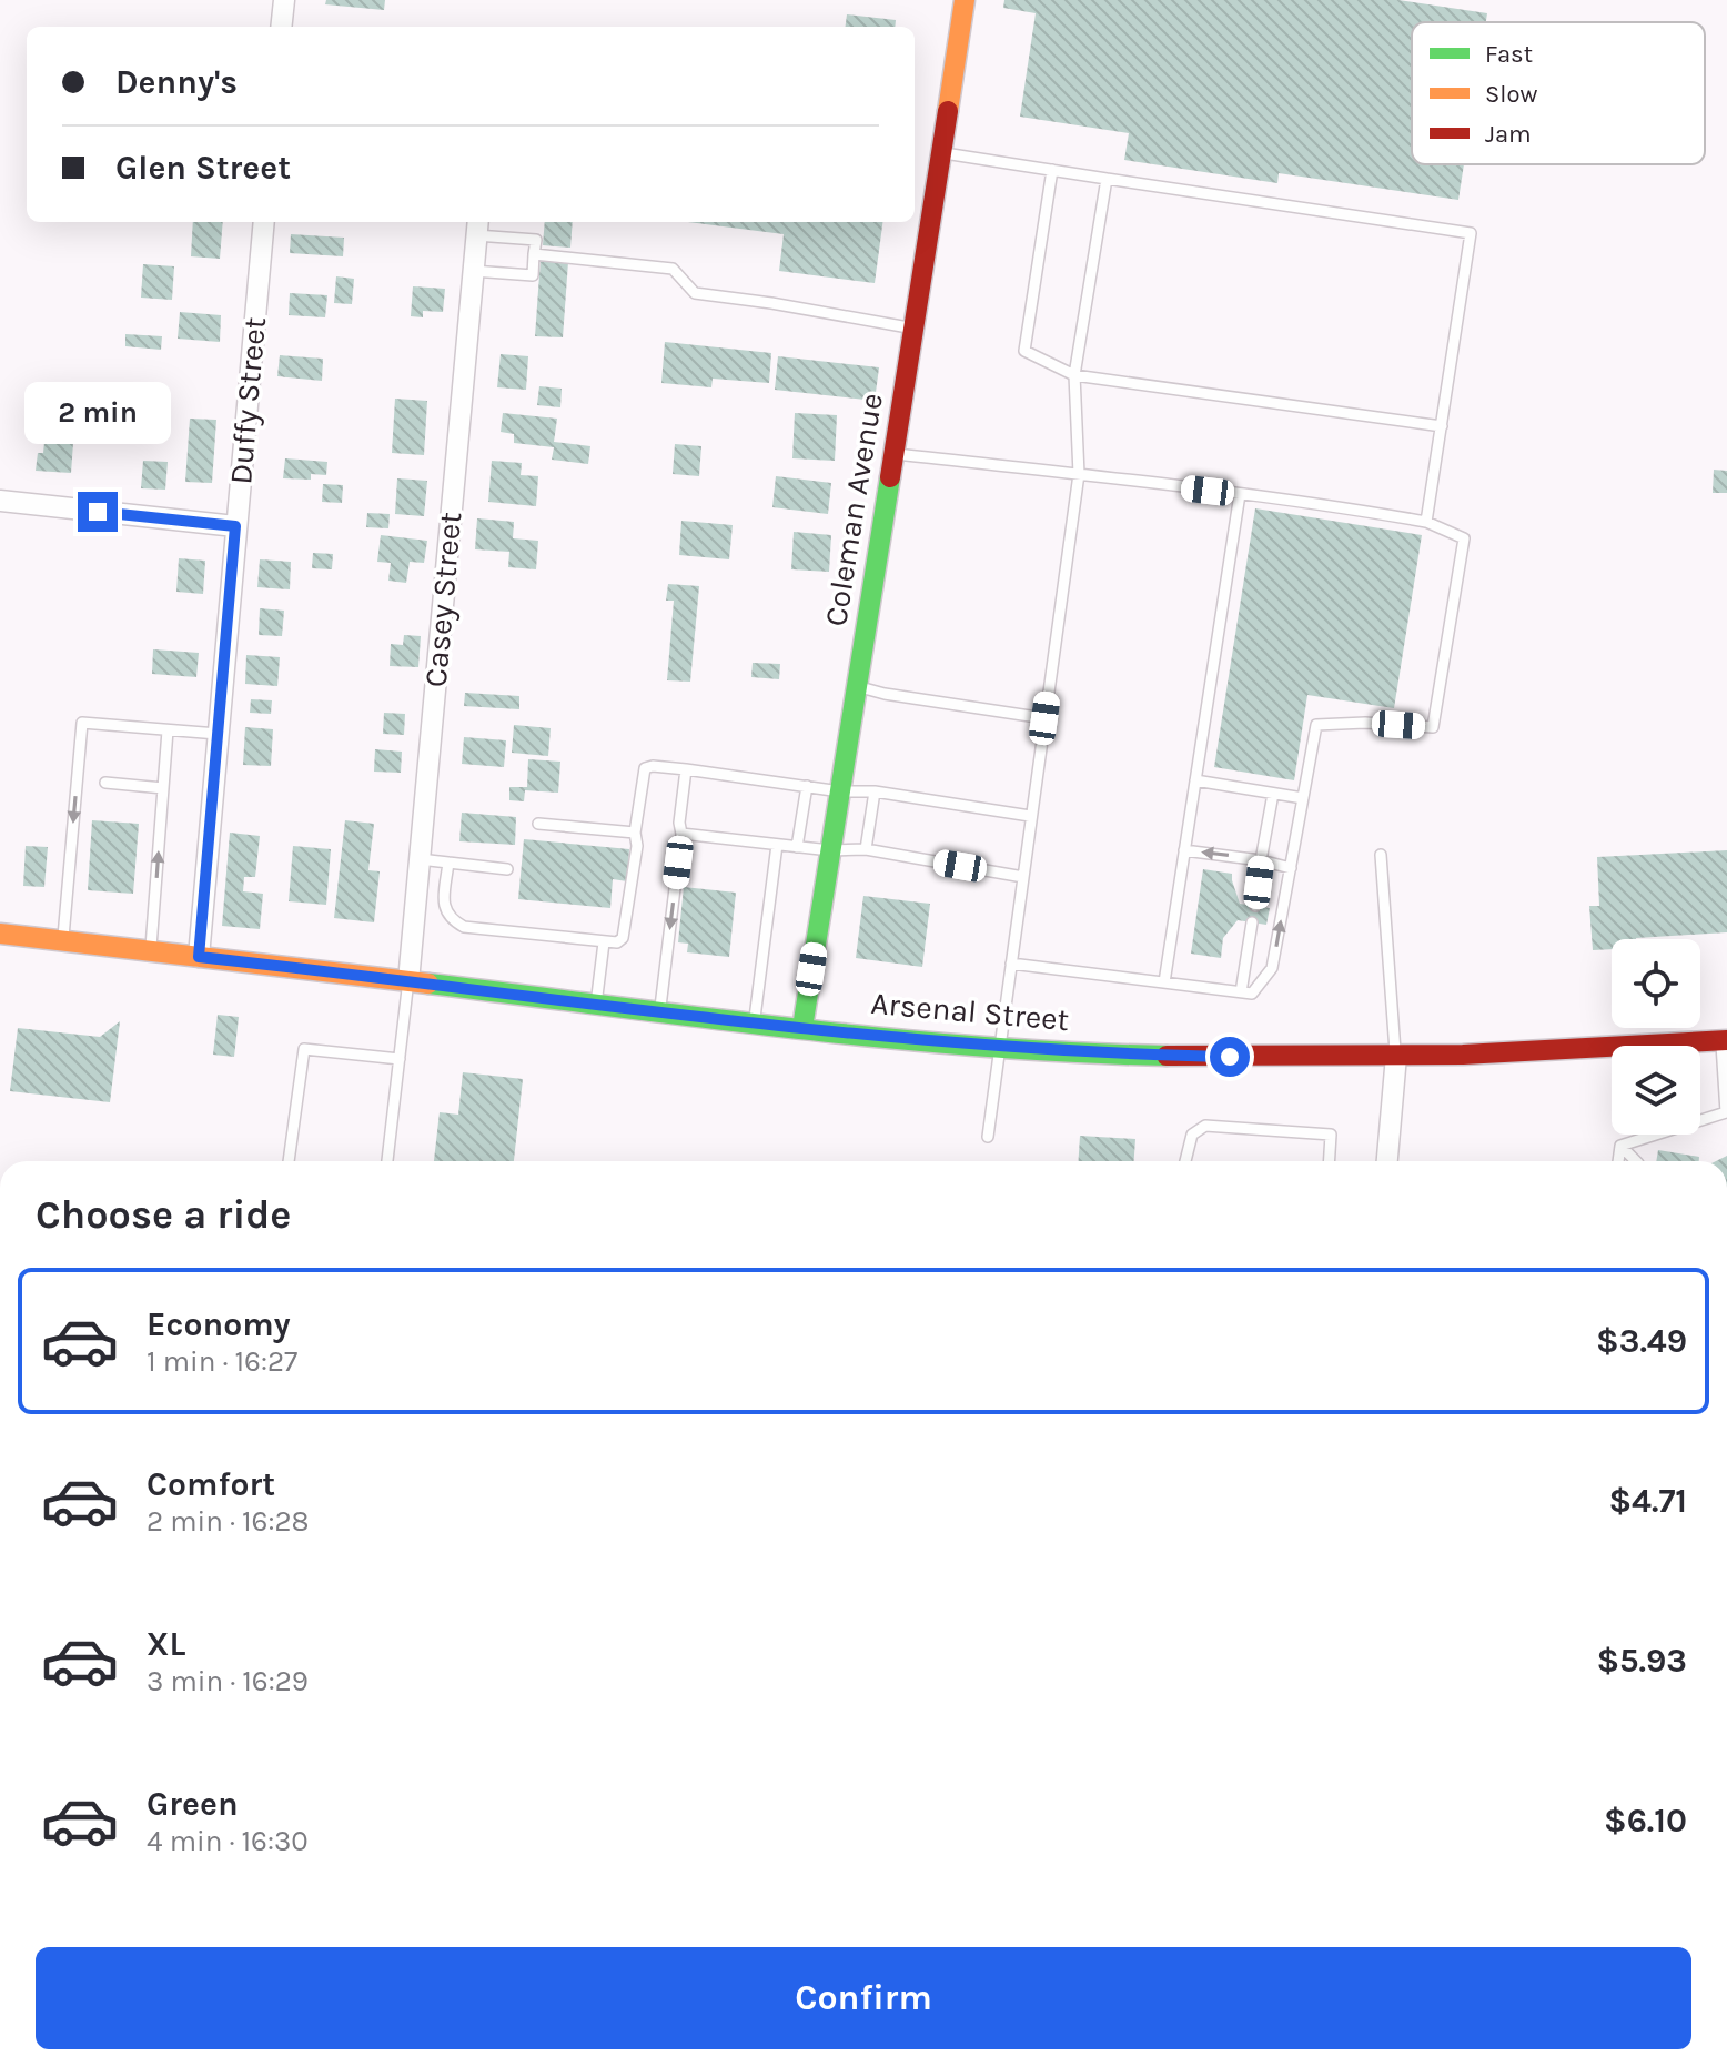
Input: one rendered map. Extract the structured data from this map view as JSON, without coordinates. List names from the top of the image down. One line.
{"streets":{"main road":["Coleman Avenue","Arsenal Street"],"street":["Duffy Street","Casey Street"]},"crossings":[["Duffy Street","Arsenal Street"],["Coleman Avenue","Arsenal Street"],["Casey Street","Arsenal Street"]],"legend":["Fast","Slow","Jam"],"page":{"banner":["Denny's","Glen Street"],"bubble":"2 min","heading":"Choose a ride","list":[{"name":"Economy","note":"1 min · 16:27","value":"$3.49"},{"name":"Comfort","note":"2 min · 16:28","value":"$4.71"},{"name":"XL","note":"3 min · 16:29","value":"$5.93"},{"name":"Green","note":"4 min · 16:30","value":"$6.10"}],"buttons":"Confirm"}}
